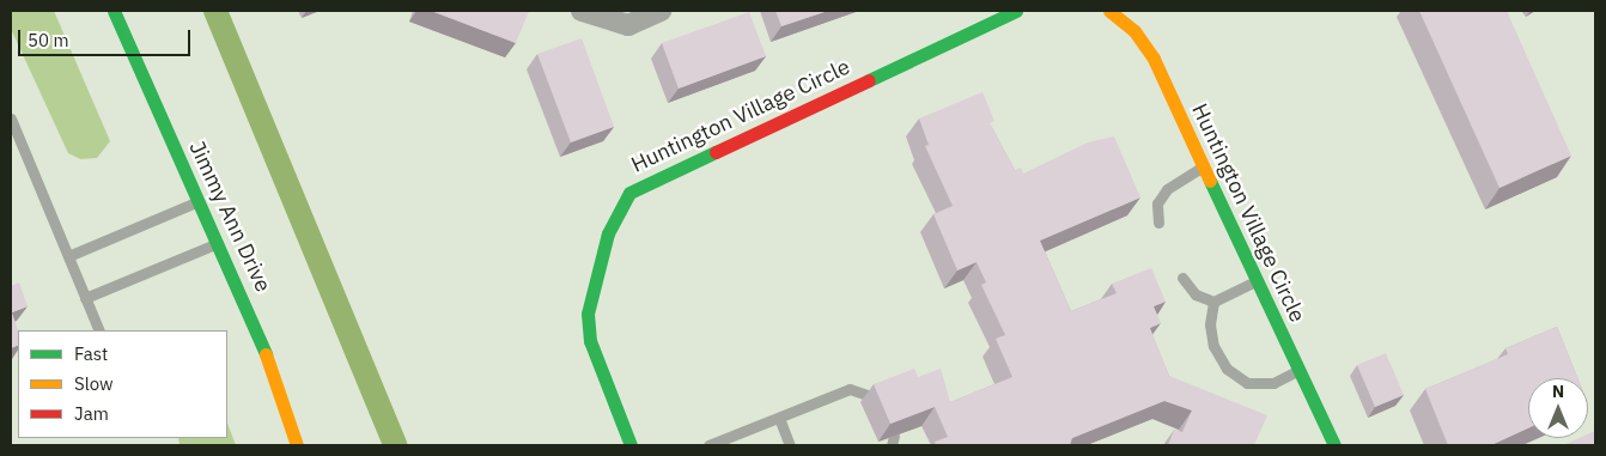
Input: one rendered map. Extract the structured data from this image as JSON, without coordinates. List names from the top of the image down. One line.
{"streets":{"street":["Huntington Village Circle","Jimmy Ann Drive"]},"legend":["Fast","Slow","Jam"],"scale_bar":"50 m","north":"top"}
